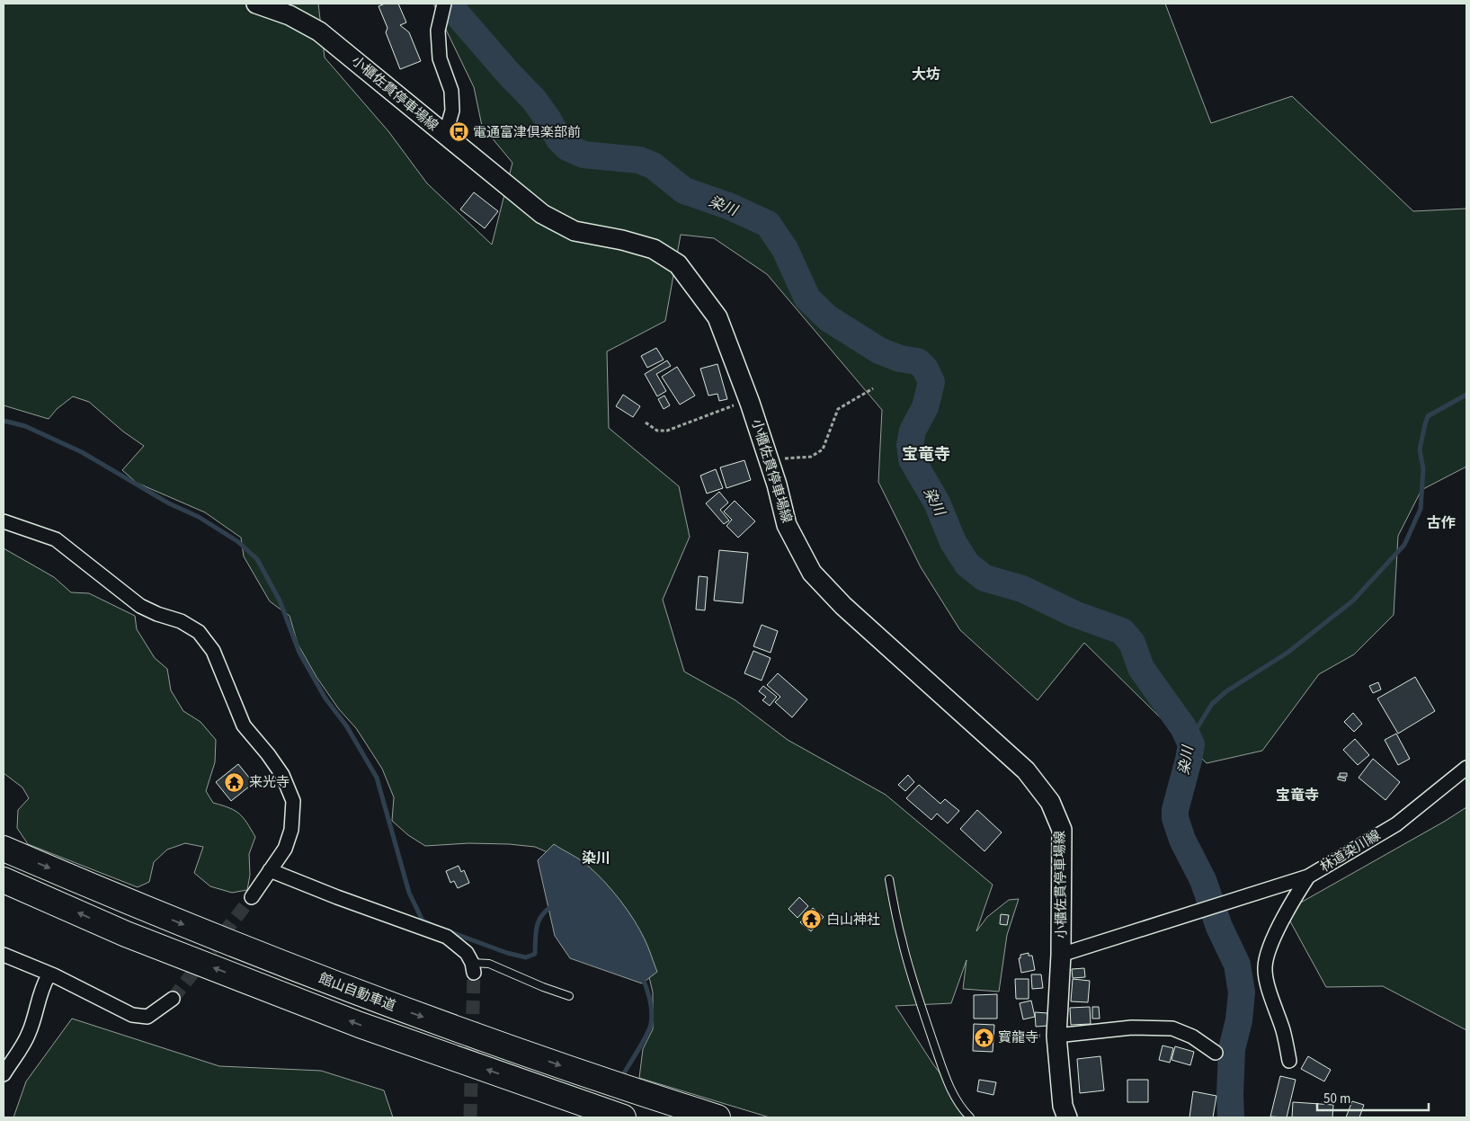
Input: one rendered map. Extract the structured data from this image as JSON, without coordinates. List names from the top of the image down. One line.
{"streets":{"highway":["館山自動車道"],"main road":["小櫃佐貫停車場線"],"street":["林道染川線"]},"crossings":[["小櫃佐貫停車場線","林道染川線"]],"districts":["大坊","宝竜寺","古作","宝竜寺","染川"],"water":["染川"],"places":{"bus stop":["電通富津倶楽部前"],"temple":["来光寺","白山神社","寳龍寺"]},"scale_bar":"50 m"}
